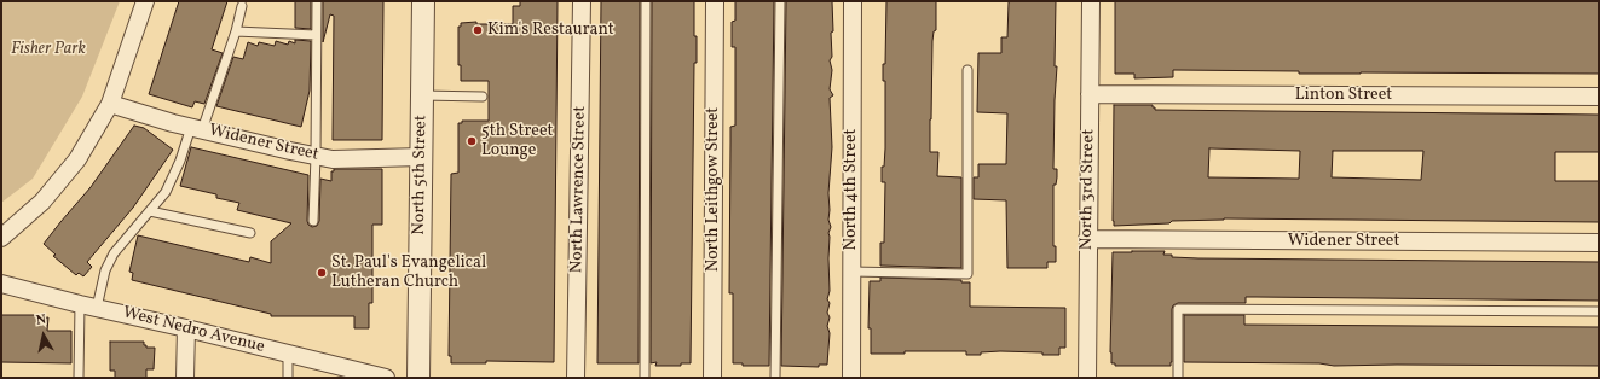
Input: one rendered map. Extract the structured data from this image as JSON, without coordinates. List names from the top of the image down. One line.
{"streets":{"street":["Linton Street","Widener Street","North 5th Street","North Lawrence Street","North Leithgow Street","North 4th Street","North 3rd Street","West Nedro Avenue"]},"crossings":[["Linton Street","North 3rd Street"],["Widener Street","North 5th Street"],["Widener Street","North 3rd Street"]],"parks":["Fisher Park"],"places":["Kim's Restaurant","5th Street Lounge","St. Paul's Evangelical Lutheran Church"],"north":"top"}
